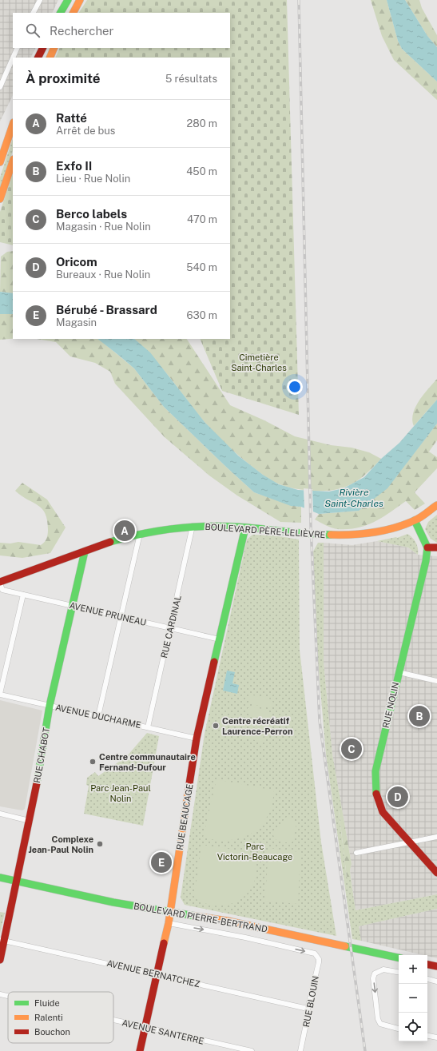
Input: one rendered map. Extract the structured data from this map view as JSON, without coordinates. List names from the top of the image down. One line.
{"streets":{"street":["BOULEVARD PÈRE-LELIÈVRE","AVENUE PRUNEAU","RUE CARDINAL","RUE NOLIN","AVENUE DUCHARME","RUE CHABOT","RUE BEAUCAGE","BOULEVARD PIERRE-BERTRAND","AVENUE BERNATCHEZ","RUE BLOUIN","AVENUE SANTERRE"]},"crossings":[["BOULEVARD PÈRE-LELIÈVRE","AVENUE PRUNEAU"],["BOULEVARD PÈRE-LELIÈVRE","RUE CARDINAL"],["BOULEVARD PÈRE-LELIÈVRE","RUE CHABOT"],["BOULEVARD PÈRE-LELIÈVRE","RUE BEAUCAGE"],["AVENUE PRUNEAU","RUE CARDINAL"],["AVENUE PRUNEAU","RUE CHABOT"],["AVENUE PRUNEAU","RUE BEAUCAGE"],["RUE CARDINAL","AVENUE DUCHARME"],["AVENUE DUCHARME","RUE CHABOT"],["AVENUE DUCHARME","RUE BEAUCAGE"],["RUE CHABOT","BOULEVARD PIERRE-BERTRAND"],["RUE CHABOT","AVENUE BERNATCHEZ"],["RUE BEAUCAGE","BOULEVARD PIERRE-BERTRAND"],["RUE BEAUCAGE","AVENUE BERNATCHEZ"],["RUE BEAUCAGE","AVENUE SANTERRE"],["BOULEVARD PIERRE-BERTRAND","RUE BLOUIN"],["AVENUE BERNATCHEZ","RUE BLOUIN"]],"water":["Rivière Saint-Charles"],"parks":["Cimetière Saint-Charles","Parc Jean-Paul Nolin","Parc Victorin-Beaucage"],"places":["Centre récréatif Laurence-Perron","Centre communautaire Fernand-Dufour","Complexe Jean-Paul Nolin"],"legend":["Fluide","Ralenti","Bouchon"],"page":{"search":"Rechercher","heading":["À proximité","5 résultats"],"list":[{"mark":"A","name":"Ratté","note":"Arrêt de bus","value":"280 m"},{"mark":"B","name":"Exfo II","note":"Lieu · Rue Nolin","value":"450 m"},{"mark":"C","name":"Berco labels","note":"Magasin · Rue Nolin","value":"470 m"},{"mark":"D","name":"Oricom","note":"Bureaux · Rue Nolin","value":"540 m"},{"mark":"E","name":"Bérubé - Brassard","note":"Magasin","value":"630 m"}],"pins":["A","B","C","D","E"],"map_buttons":["+","−"]}}
